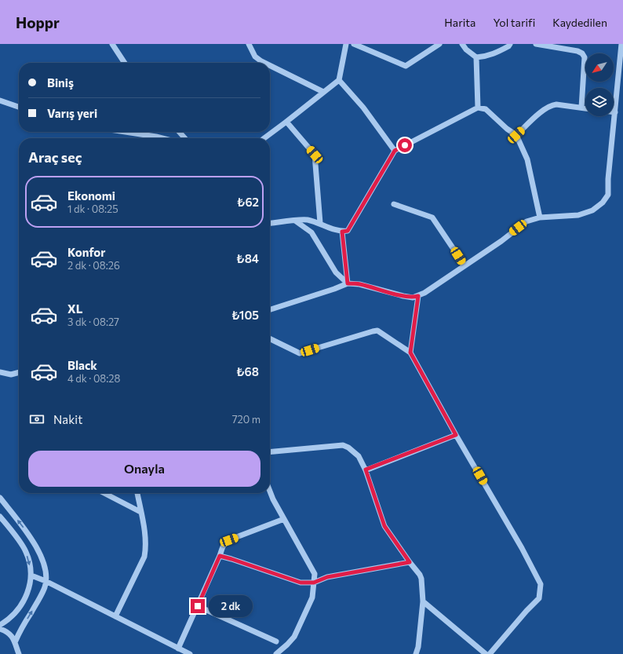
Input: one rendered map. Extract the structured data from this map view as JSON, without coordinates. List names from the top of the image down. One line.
{"north":"bottom left","page":{"header":"Hoppr","nav":["Harita","Yol tarifi","Kaydedilen"],"banner":["Biniş","Varış yeri"],"heading":"Araç seç","list":[{"name":"Ekonomi","note":"1 dk · 08:25","value":"₺62"},{"name":"Konfor","note":"2 dk · 08:26","value":"₺84"},{"name":"XL","note":"3 dk · 08:27","value":"₺105"},{"name":"Black","note":"4 dk · 08:28","value":"₺68"}],"pay":["Nakit","720 m"],"buttons":"Onayla","bubble":"2 dk"}}
